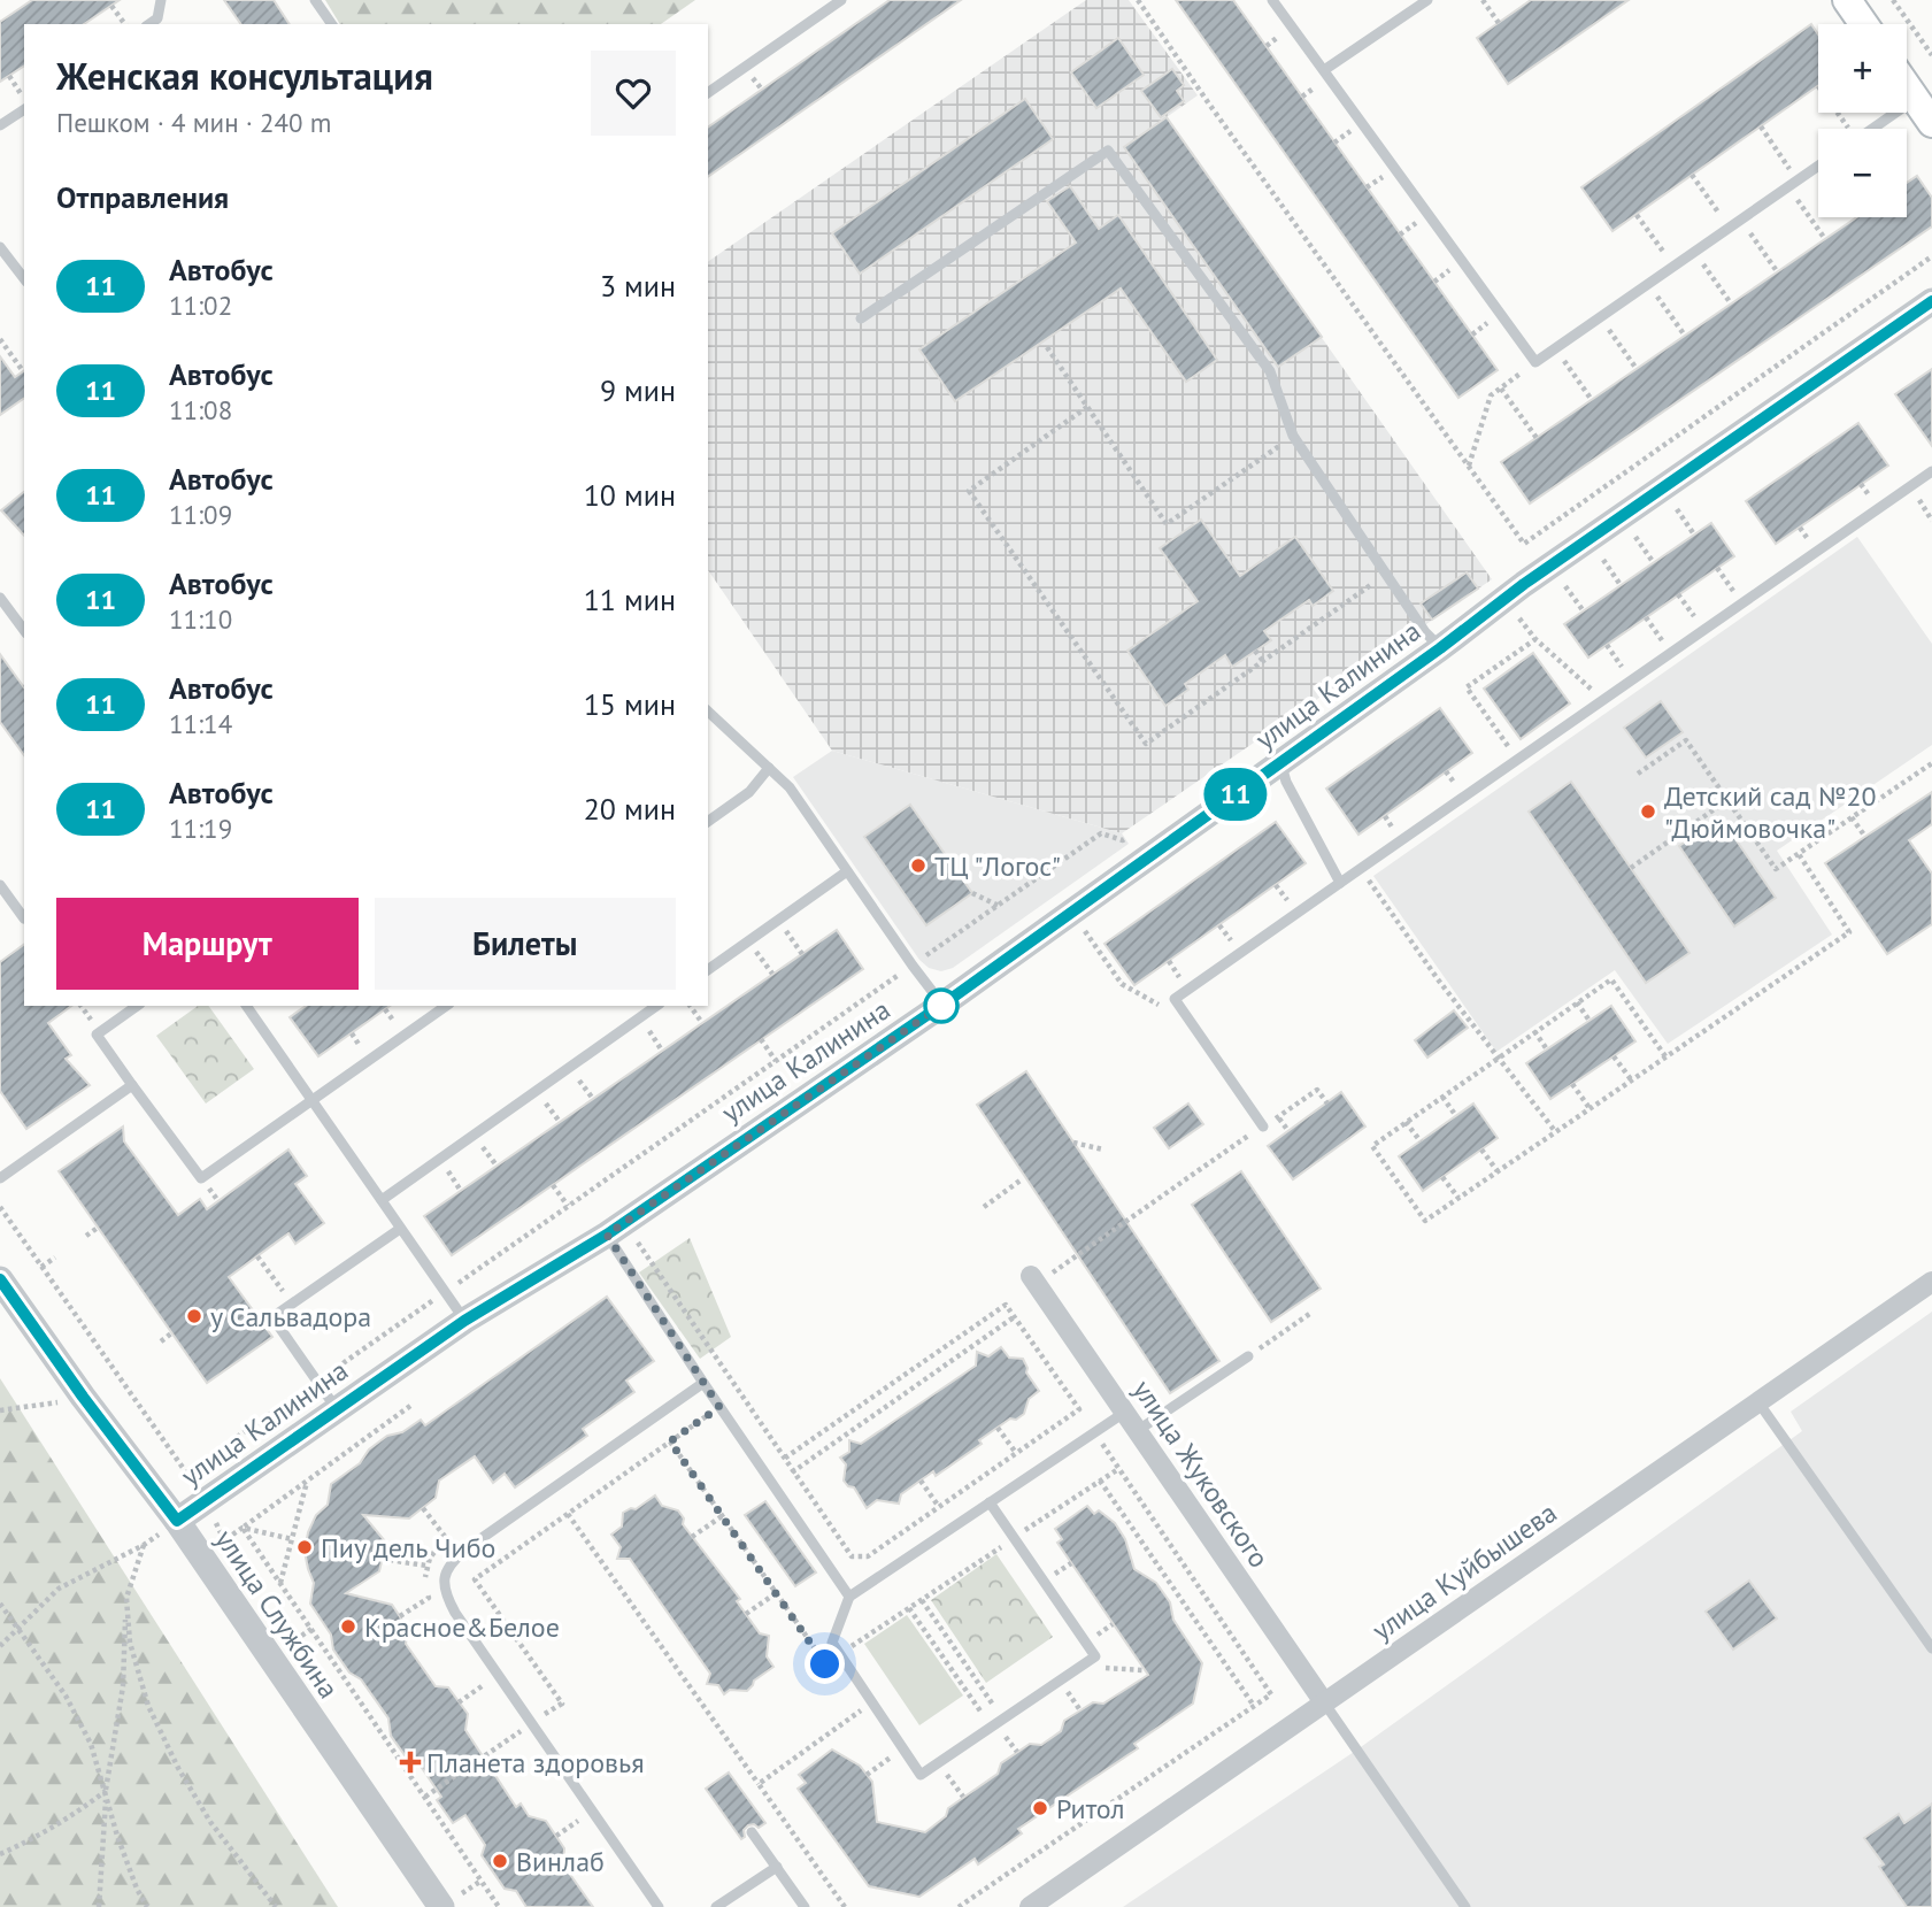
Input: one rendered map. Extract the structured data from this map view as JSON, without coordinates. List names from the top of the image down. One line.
{"streets":{"street":["улица Калинина","улица Жуковского","улица Куйбышева","улица Службина"]},"crossings":[["улица Калинина","улица Службина"],["улица Жуковского","улица Куйбышева"]],"places":{"other":["Детский сад №20 \"Дюймовочка\"","ТЦ \"Логос\"","у Сальвадора","Пиу дель Чибо","Красное&Белое","Ритол","Винлаб"],"health":["Планета здоровья"]},"lines":["bus line 11"],"page":{"on_map":"11","map_buttons":["+","−"],"heading":[["Женская консультация","Пешком · 4 мин · 240 m"],"Отправления"],"list":[{"mark":"11","name":"Автобус","note":"11:02","value":"3 мин"},{"mark":"11","name":"Автобус","note":"11:08","value":"9 мин"},{"mark":"11","name":"Автобус","note":"11:09","value":"10 мин"},{"mark":"11","name":"Автобус","note":"11:10","value":"11 мин"},{"mark":"11","name":"Автобус","note":"11:14","value":"15 мин"},{"mark":"11","name":"Автобус","note":"11:19","value":"20 мин"}],"buttons":["Маршрут","Билеты"]}}
